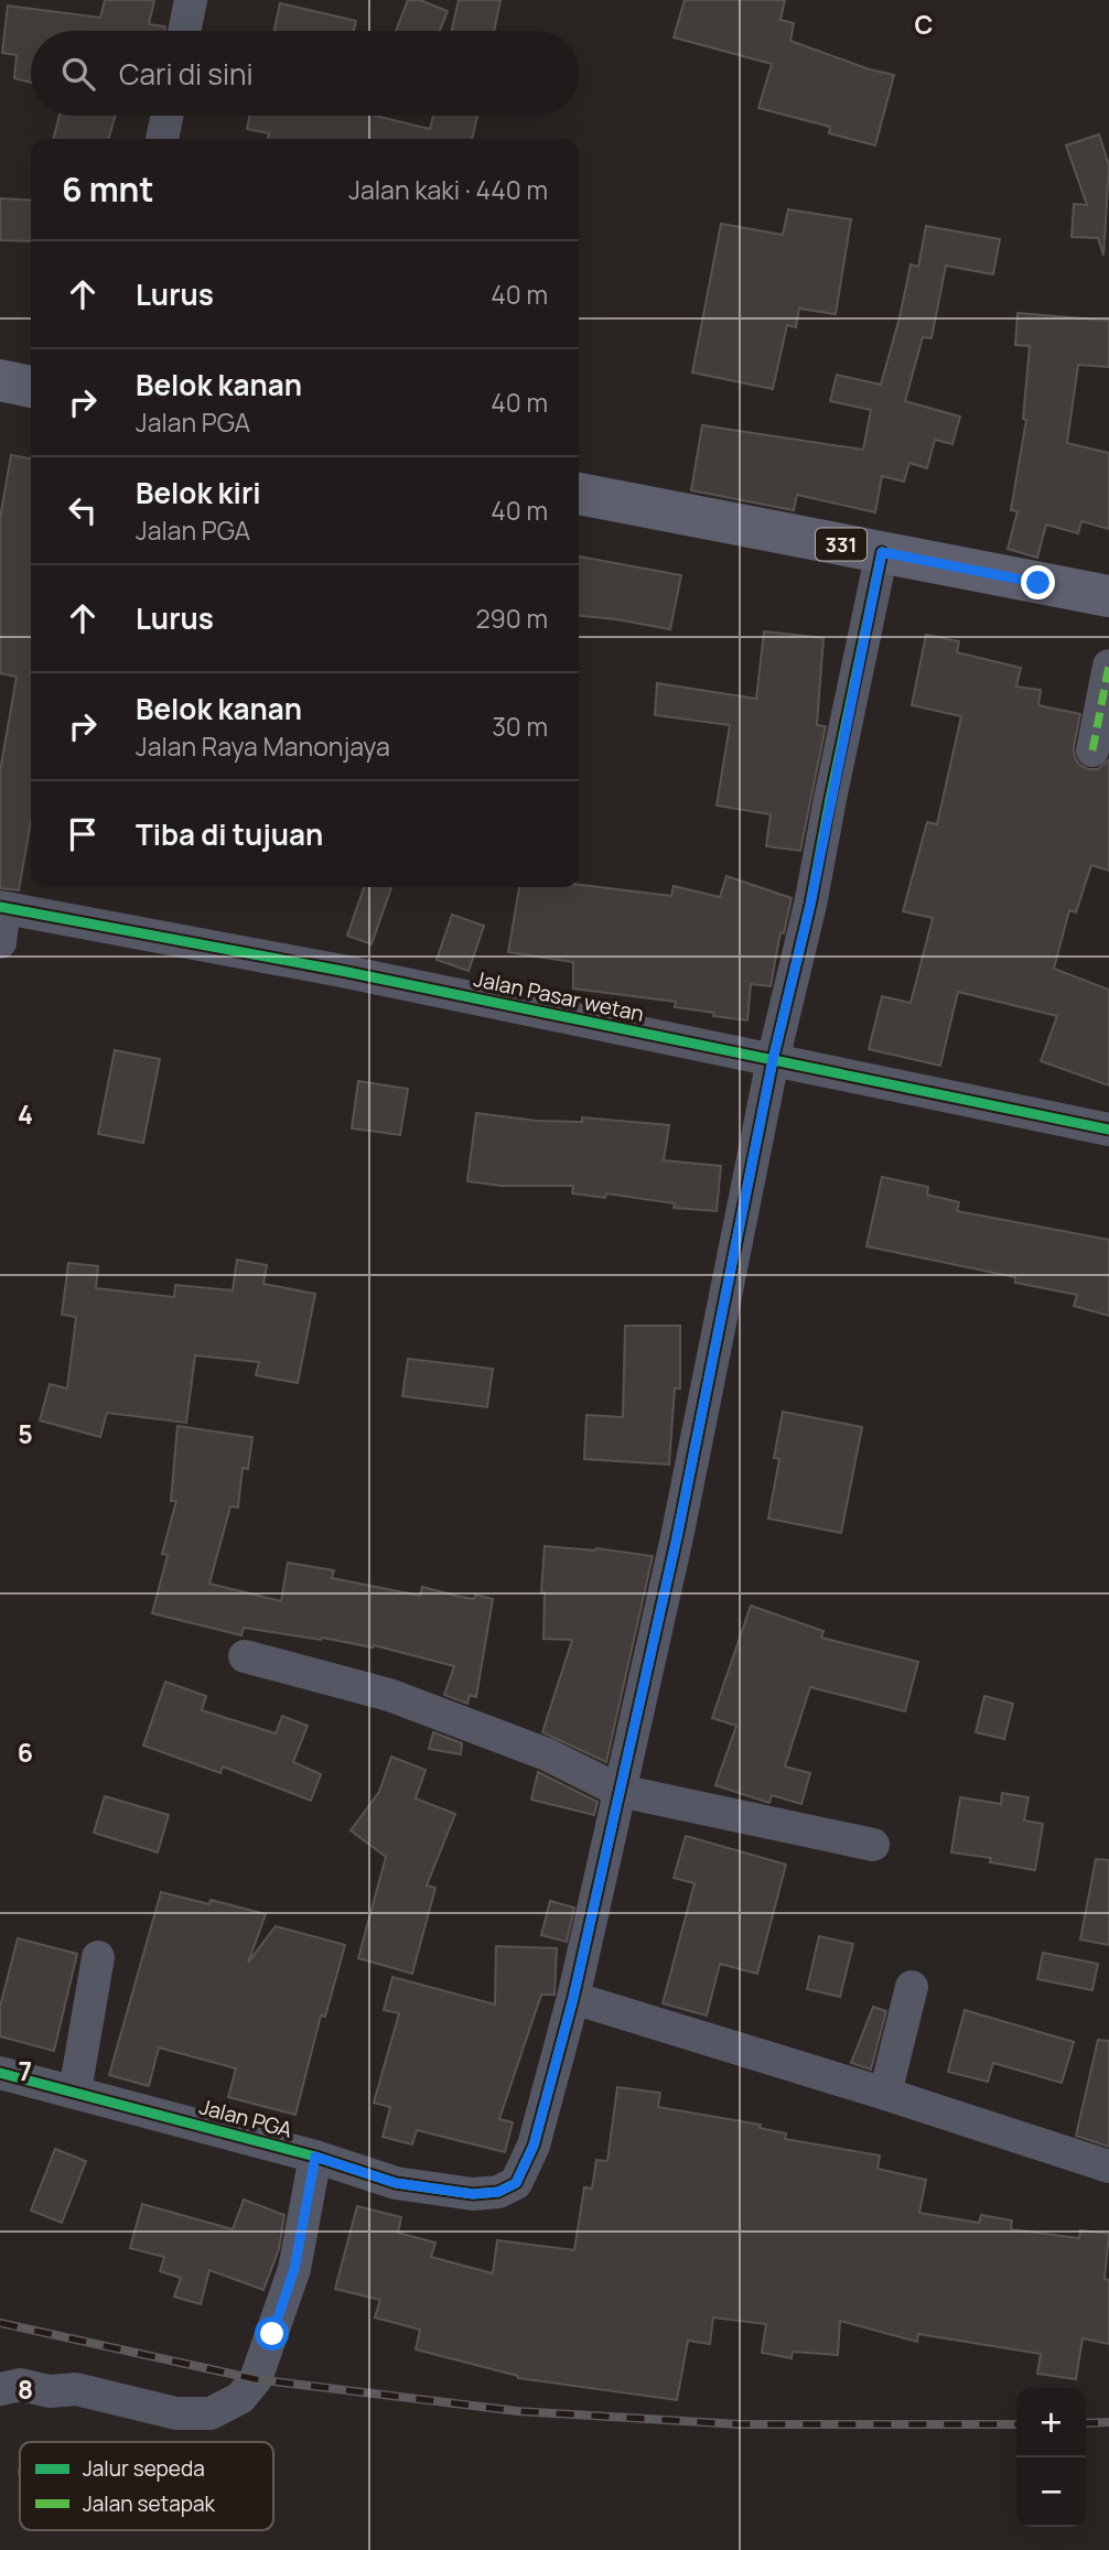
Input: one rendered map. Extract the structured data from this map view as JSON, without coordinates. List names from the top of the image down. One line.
{"streets":{"main road":["331"],"street":["Jalan Pasar wetan","Jalan PGA"]},"legend":["Jalur sepeda","Jalan setapak"],"page":{"search":"Cari di sini","heading":["6 mnt","Jalan kaki · 440 m"],"list":[["Lurus","40 m"],["Belok kanan","Jalan PGA","40 m"],["Belok kiri","Jalan PGA","40 m"],["Lurus","290 m"],["Belok kanan","Jalan Raya Manonjaya","30 m"],"Tiba di tujuan"],"map_buttons":["+","−"]},"grid":{"columns":["C"],"rows":["4","5","6","7","8"]}}
